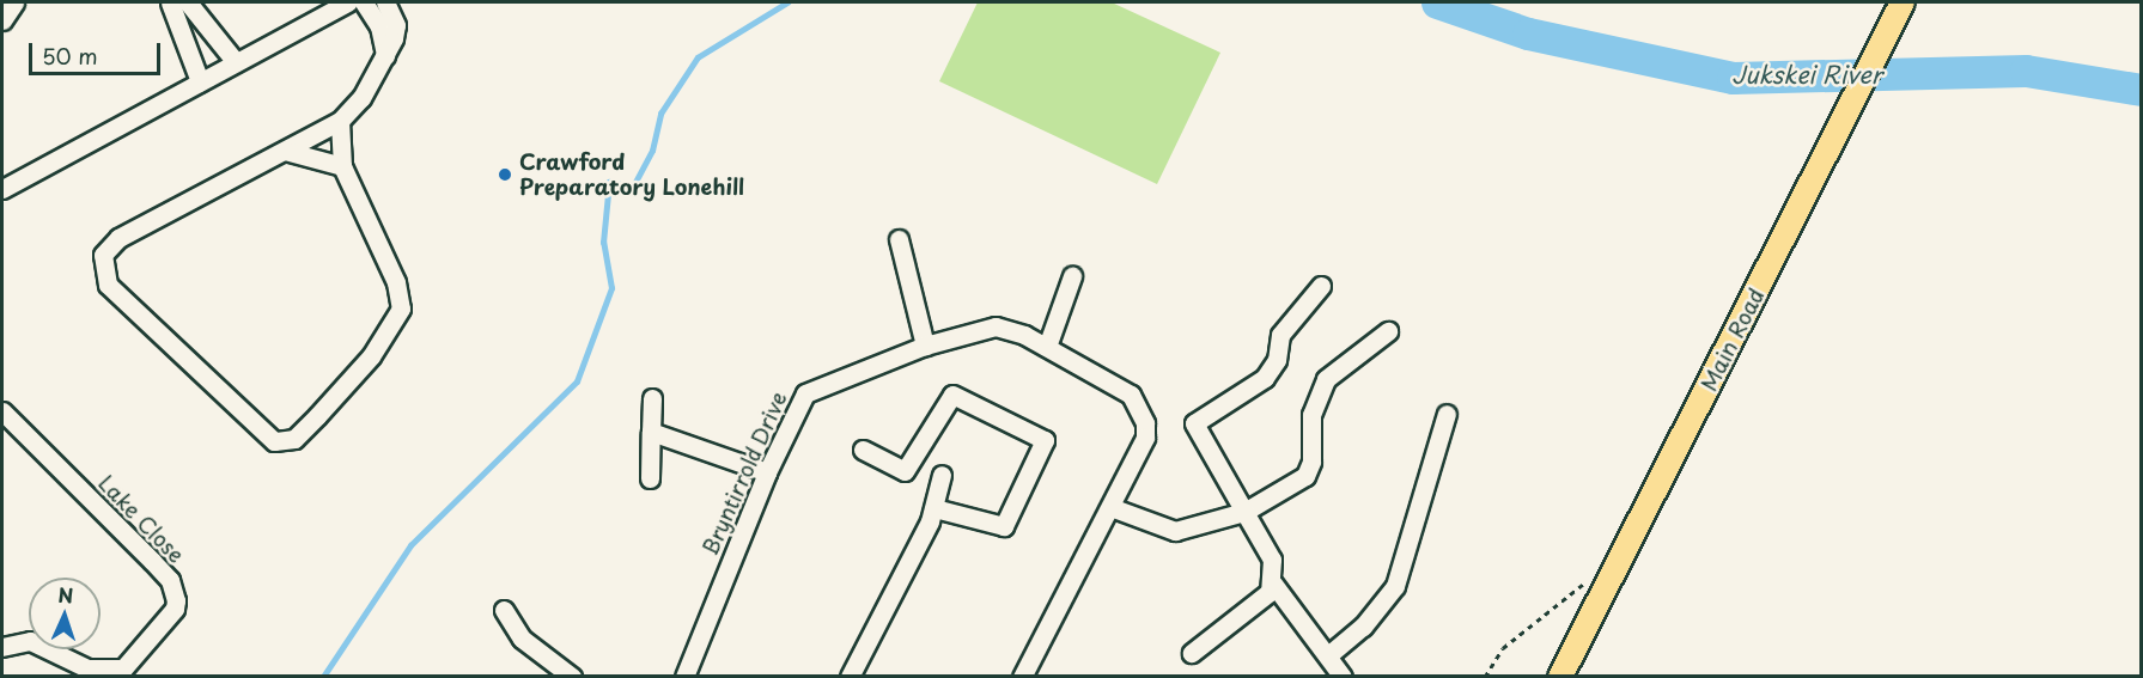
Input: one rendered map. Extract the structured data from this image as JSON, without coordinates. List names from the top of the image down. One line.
{"streets":{"main road":["Main Road"],"street":["Bryntirrold Drive","Lake Close"]},"water":["Jukskei River"],"places":["Crawford Preparatory Lonehill"],"scale_bar":"50 m","north":"top"}
